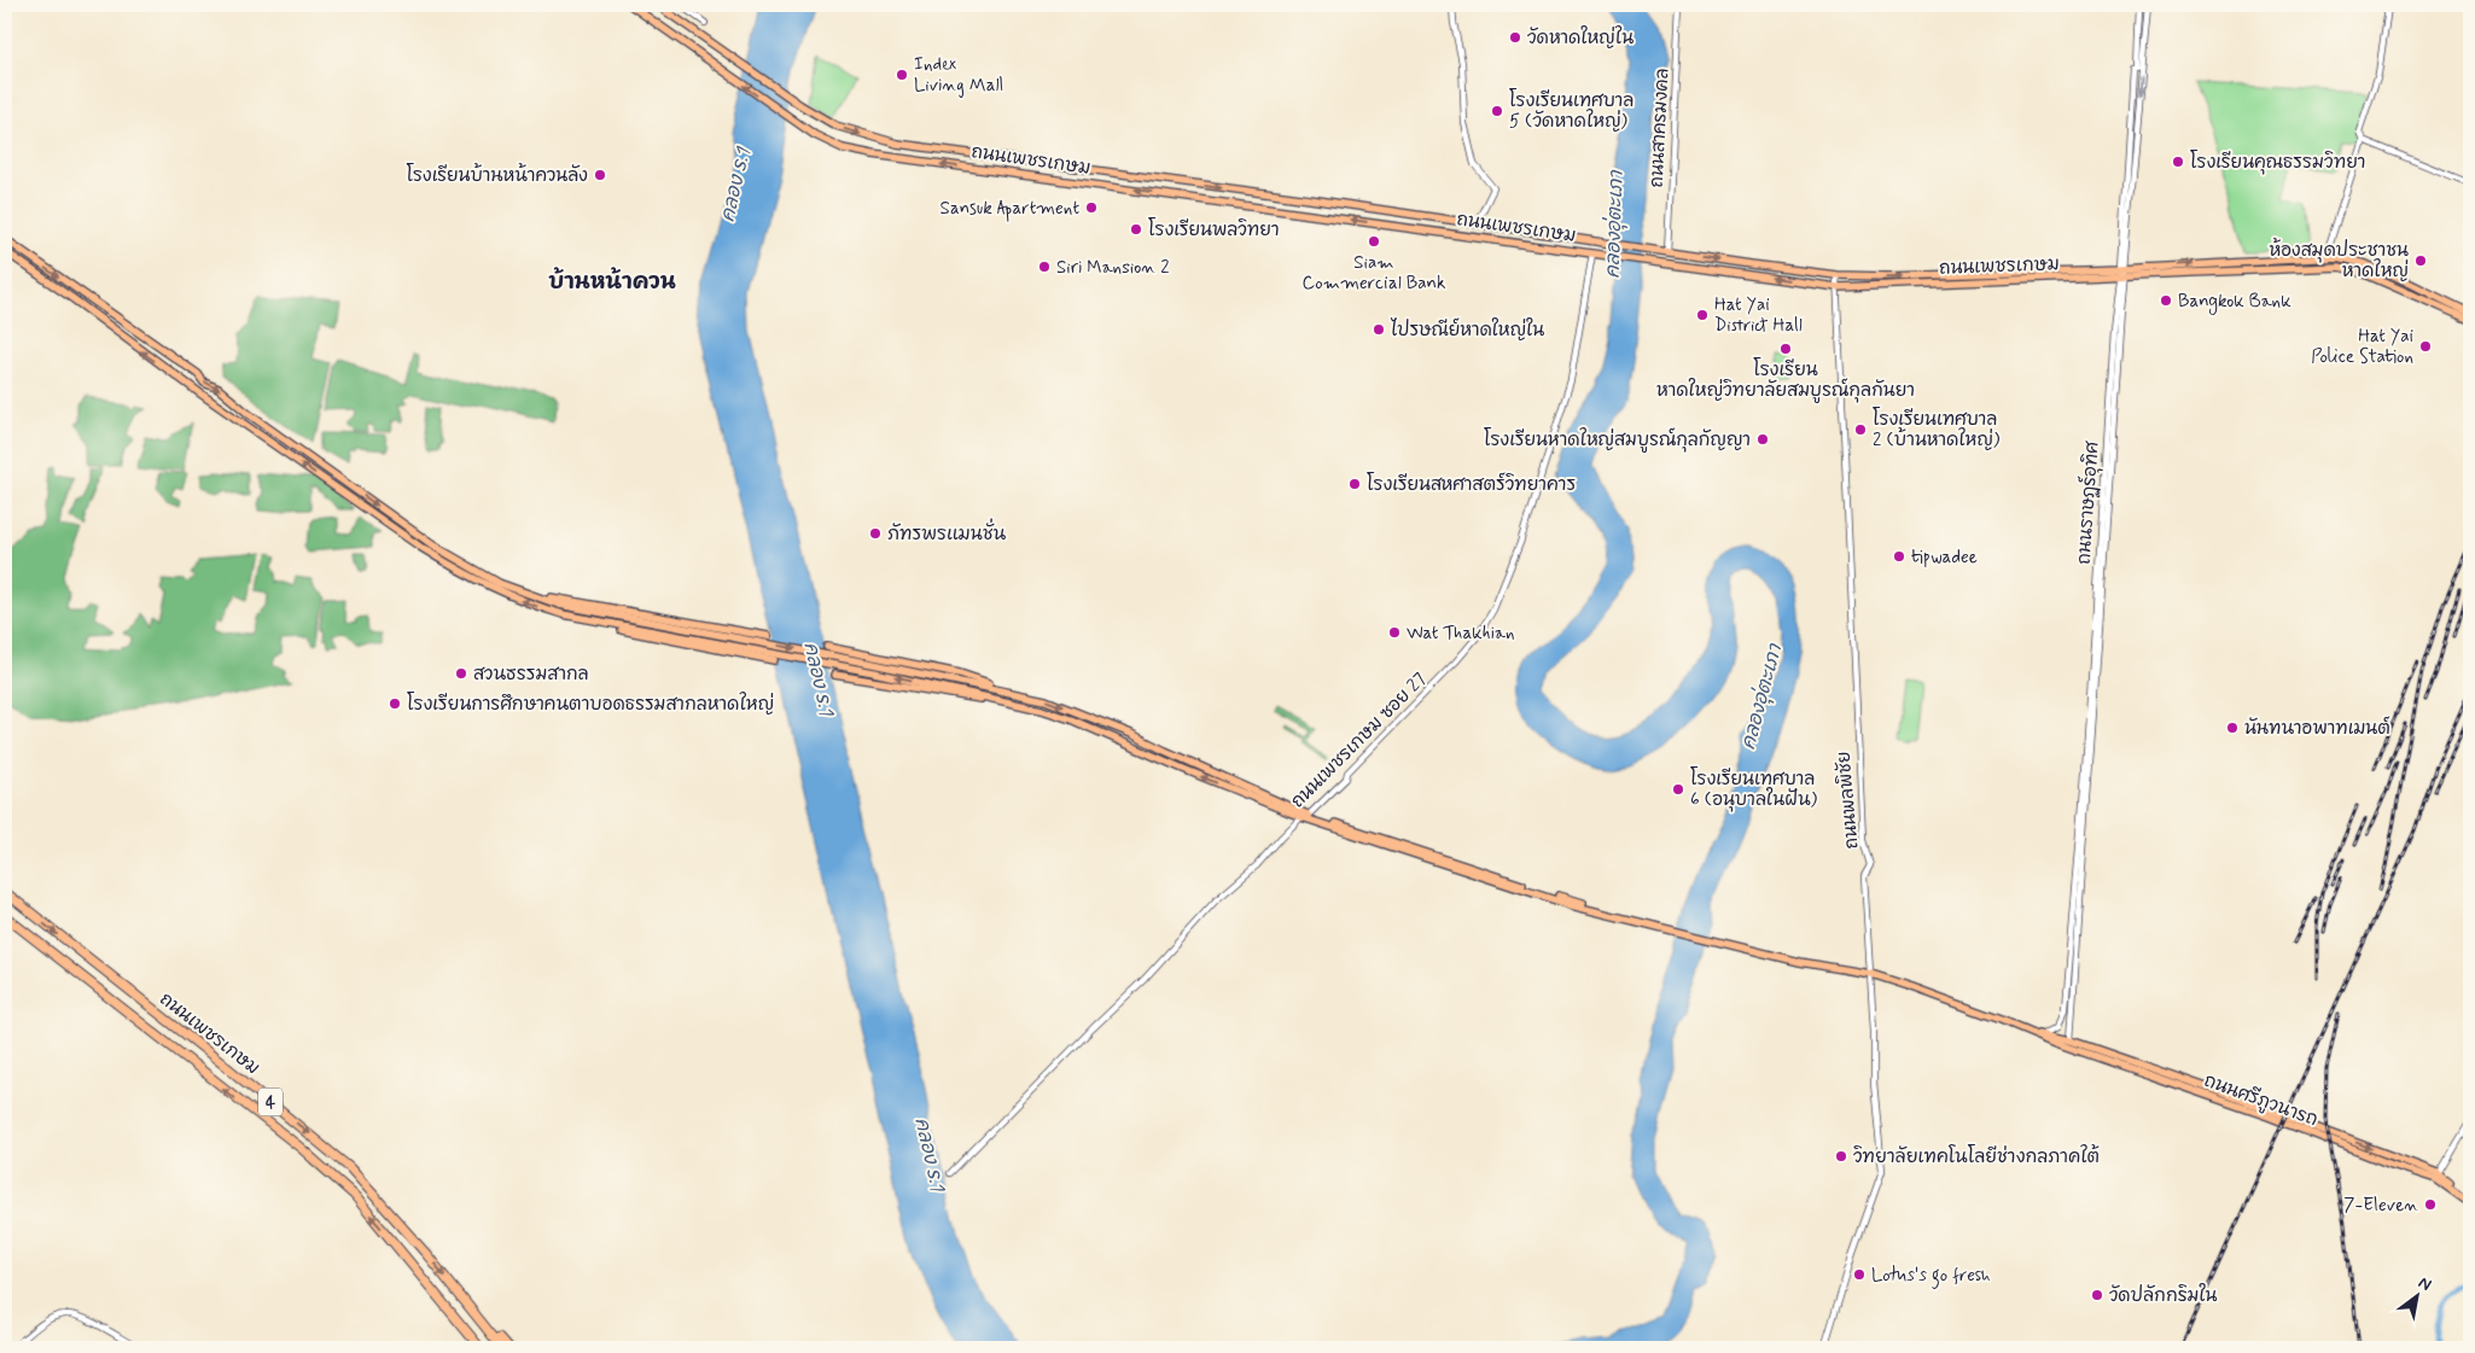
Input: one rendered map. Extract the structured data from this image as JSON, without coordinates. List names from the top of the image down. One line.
{"streets":{"highway":["ถนนเพชรเกษม","4"],"main road":["ถนนศรีภูวนารถ"],"street":["ถนนสาครมงคล","ถนนราษฏร์อุทิศ","ถนนเพชรเกษม ซอย 27","ถนนพลพิชัย"]},"crossings":[["ถนนสาครมงคล","ถนนเพชรเกษม"],["ถนนเพชรเกษม","ถนนราษฏร์อุทิศ"],["ถนนเพชรเกษม","ถนนเพชรเกษม ซอย 27"],["ถนนเพชรเกษม","ถนนพลพิชัย"],["ถนนเพชรเกษม ซอย 27","ถนนศรีภูวนารถ"],["ถนนพลพิชัย","ถนนศรีภูวนารถ"]],"districts":["บ้านหน้าควน"],"water":["คลอง ร.1","คลองอุ่ตะเภา"],"places":["วัดหาดใหญ่ใน","Index Living Mall","โรงเรียนเทศบาล 5 (วัดหาดใหญ่)","โรงเรียนคุณธรรมวิทยา","โรงเรียนบ้านหน้าควนลัง","Sansuk Apartment","โรงเรียนพลวิทยา","Siam Commercial Bank","ห้องสมุดประชาชน หาดใหญ่","Siri Mansion 2","Bangkok Bank","Hat Yai District Hall","ไปรษณีย์หาดใหญ่ใน","Hat Yai Police Station","โรงเรียน หาดใหญ่วิทยาลัยสมบูรณ์กุลกันยา","โรงเรียนเทศบาล 2 (บ้านหาดใหญ่)","โรงเรียนหาดใหญ่สมบูรณ์กุลกัญญา","โรงเรียนสหศาสตร์วิทยาคาร","ภัทรพรแมนชั่น","tipwadee","Wat Thakhian","สวนธรรมสากล","โรงเรียนการศึกษาคนตาบอดธรรมสากลหาดใหญ่","นันทนาอพาทเมนต์","โรงเรียนเทศบาล 6 (อนุบาลในฝัน)","วิทยาลัยเทคโนโลยีช่างกลภาคใต้","7-Eleven","Lotus's go fresh","วัดปลักกริมใน"],"north":"top right"}
